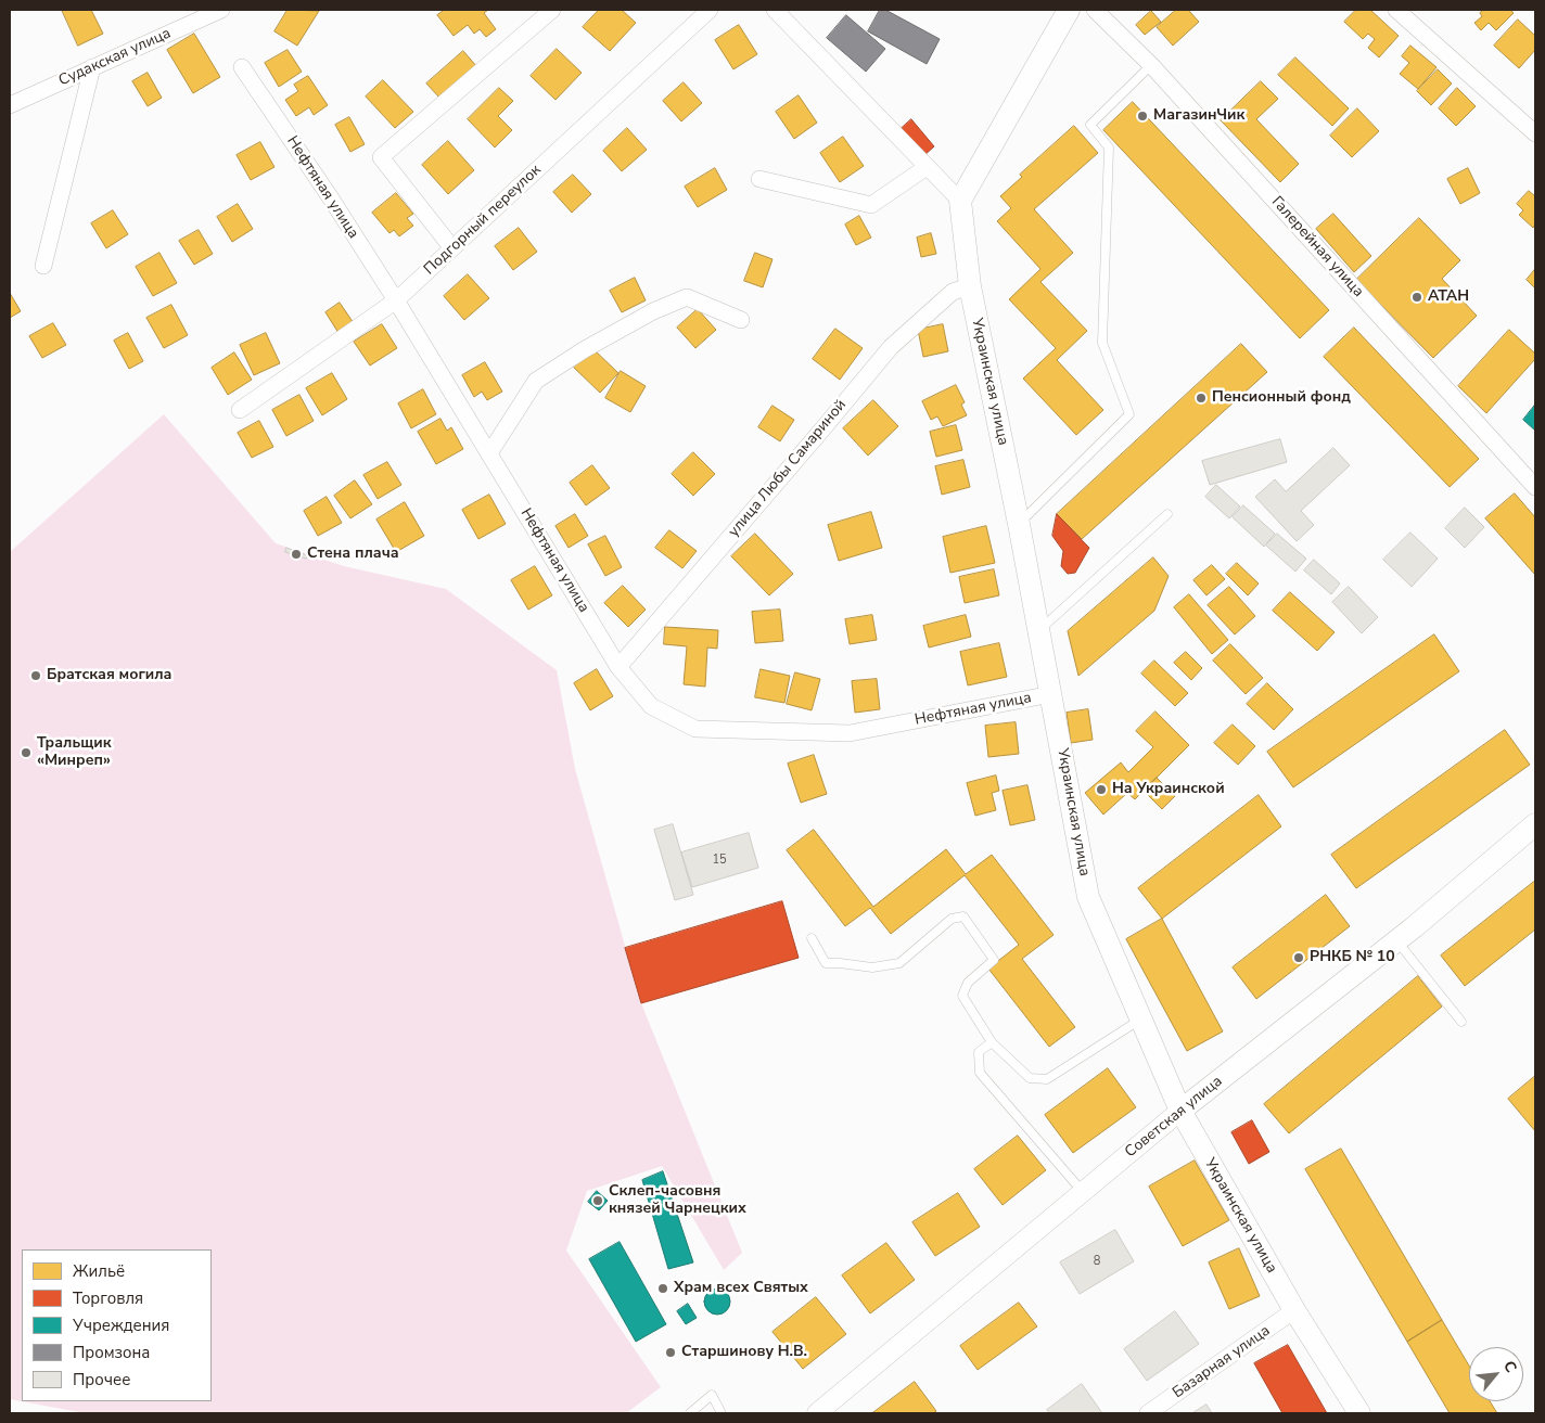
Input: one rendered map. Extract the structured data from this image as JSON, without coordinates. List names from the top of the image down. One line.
{"streets":{"main road":["Украинская улица","Советская улица"],"street":["Судакская улица","Нефтяная улица","Подгорный переулок","Галерейная улица","улица Любы Самариной","Базарная улица"]},"crossings":[["Нефтяная улица","Подгорный переулок"],["Нефтяная улица","Украинская улица"],["Нефтяная улица","улица Любы Самариной"],["Украинская улица","улица Любы Самариной"],["Украинская улица","Советская улица"],["Украинская улица","Базарная улица"]],"places":["МагазинЧик","АТАН","Пенсионный фонд","Стена плача","Братская могила","Тральщик «Минреп»","На Украинской","РНКБ № 10","Склеп-часовня князей Чарнецких","Храм всех Святых","Старшинову Н.В."],"house_numbers":["15","8"],"legend":["Жильё","Торговля","Учреждения","Промзона","Прочее"],"north":"top right"}
